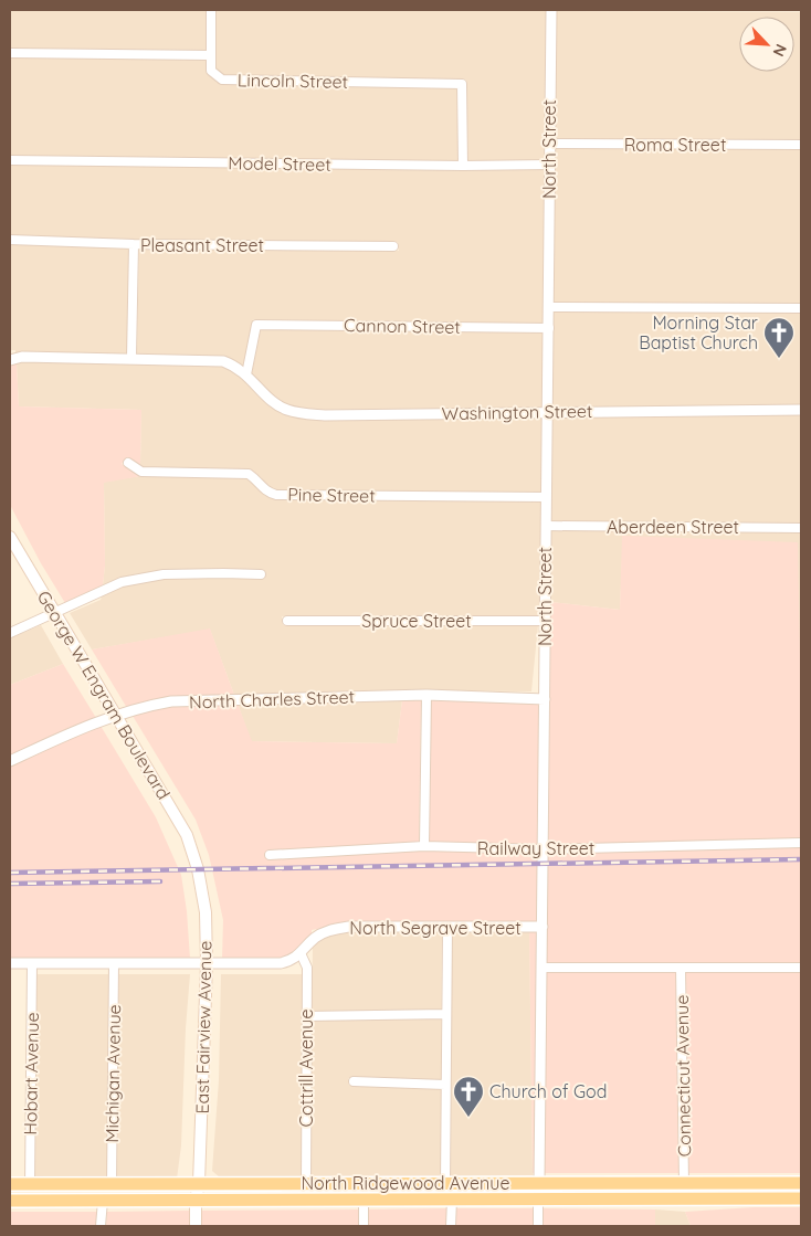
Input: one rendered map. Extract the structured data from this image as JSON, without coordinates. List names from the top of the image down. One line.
{"streets":{"main road":["George W Engram Boulevard","East Fairview Avenue","North Ridgewood Avenue"],"street":["Lincoln Street","Roma Street","North Street","Model Street","Pleasant Street","Cannon Street","Washington Street","Pine Street","Aberdeen Street","Spruce Street","North Charles Street","Railway Street","North Segrave Street","Cottrill Avenue","Hobart Avenue","Michigan Avenue","Connecticut Avenue"]},"crossings":[["Lincoln Street","Model Street"],["Roma Street","North Street"],["North Street","Model Street"],["North Street","Cannon Street"],["North Street","Washington Street"],["North Street","Pine Street"],["North Street","Aberdeen Street"],["North Street","Spruce Street"],["North Street","North Charles Street"],["North Street","Railway Street"],["North Street","North Segrave Street"],["North Street","North Ridgewood Avenue"],["Cannon Street","Washington Street"],["George W Engram Boulevard","North Charles Street"],["George W Engram Boulevard","East Fairview Avenue"],["North Segrave Street","East Fairview Avenue"],["North Segrave Street","Cottrill Avenue"],["North Segrave Street","Hobart Avenue"],["North Segrave Street","Michigan Avenue"],["East Fairview Avenue","North Ridgewood Avenue"],["Cottrill Avenue","North Ridgewood Avenue"],["Hobart Avenue","North Ridgewood Avenue"],["Michigan Avenue","North Ridgewood Avenue"],["Connecticut Avenue","North Ridgewood Avenue"]],"places":{"church":["Morning Star Baptist Church","Church of God"]},"north":"bottom right"}
